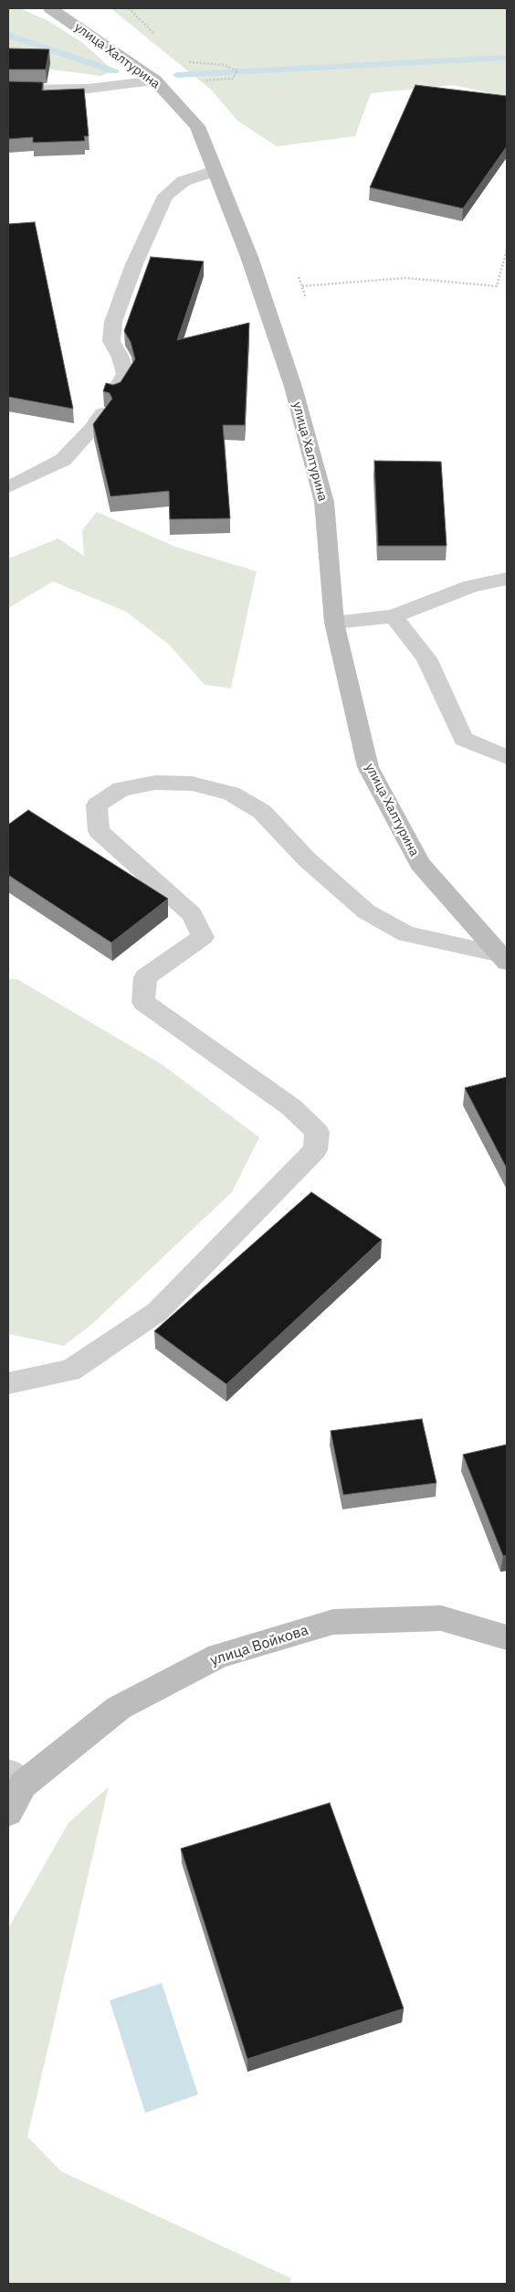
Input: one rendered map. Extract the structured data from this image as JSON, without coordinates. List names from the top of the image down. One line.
{"streets":{"street":["улица Халтурина","улица Войкова"]}}
